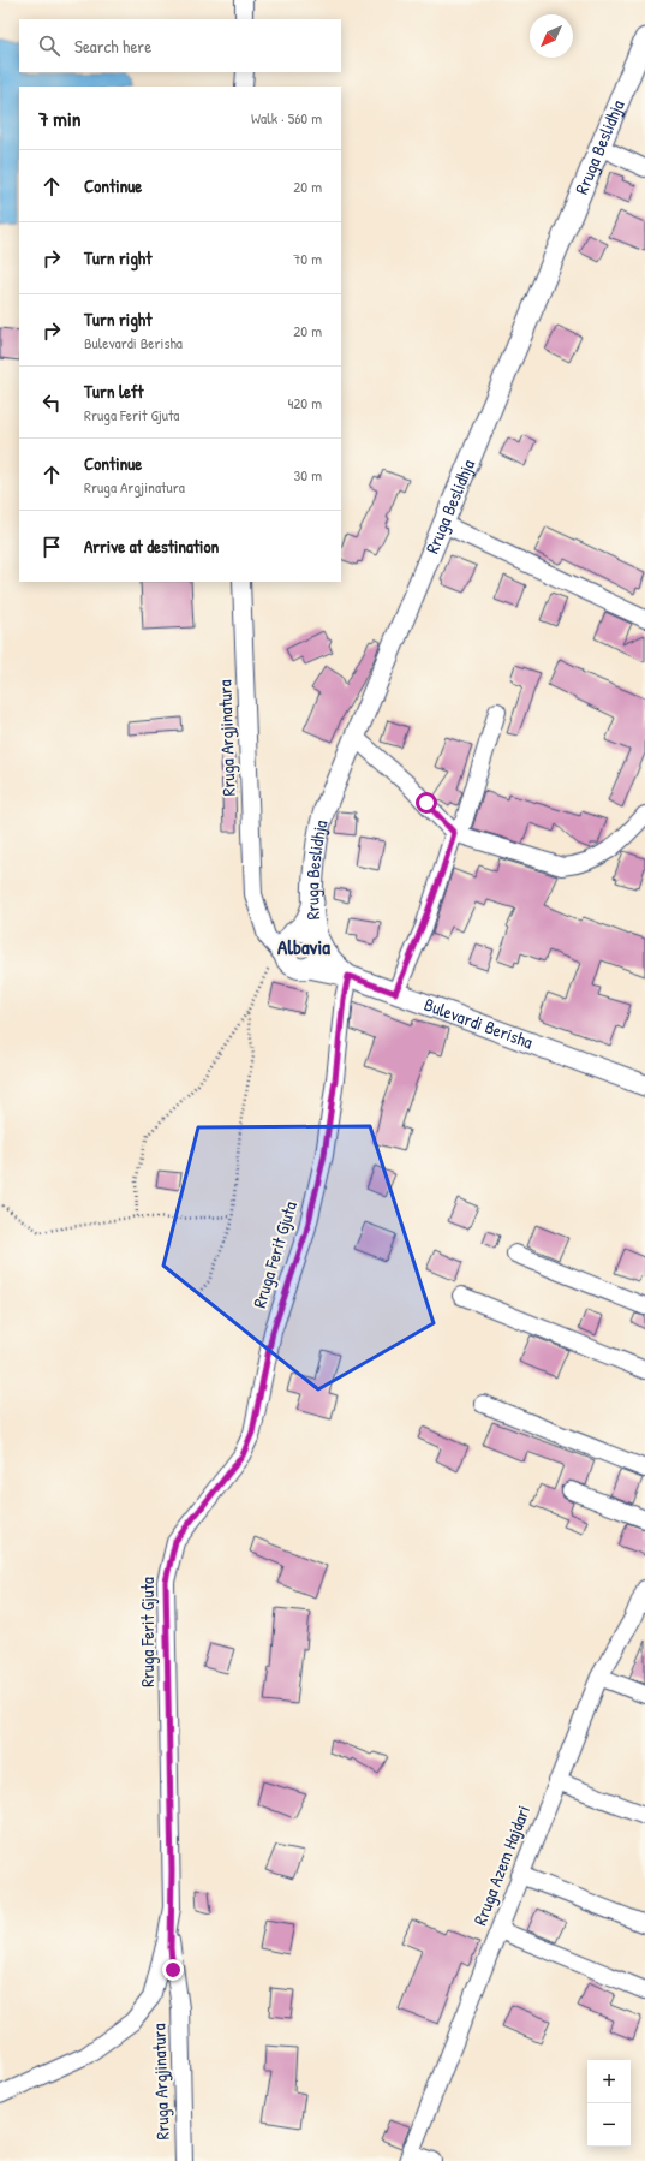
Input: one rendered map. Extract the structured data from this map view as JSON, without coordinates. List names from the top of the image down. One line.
{"streets":{"main road":["Rruga Beslidhja","Bulevardi Berisha"],"street":["Rruga Argjinatura","Rruga Ferit Gjuta","Rruga Azem Hajdari"]},"crossings":[["Rruga Beslidhja","Rruga Argjinatura"],["Rruga Beslidhja","Bulevardi Berisha"],["Rruga Beslidhja","Rruga Ferit Gjuta"],["Rruga Argjinatura","Bulevardi Berisha"],["Rruga Argjinatura","Rruga Ferit Gjuta"],["Bulevardi Berisha","Rruga Ferit Gjuta"]],"districts":["Albavia"],"north":"bottom left","page":{"search":"Search here","heading":["7 min","Walk · 560 m"],"list":[["Continue","20 m"],["Turn right","70 m"],["Turn right","Bulevardi Berisha","20 m"],["Turn left","Rruga Ferit Gjuta","420 m"],["Continue","Rruga Argjinatura","30 m"],"Arrive at destination"],"map_buttons":["+","−"]}}
